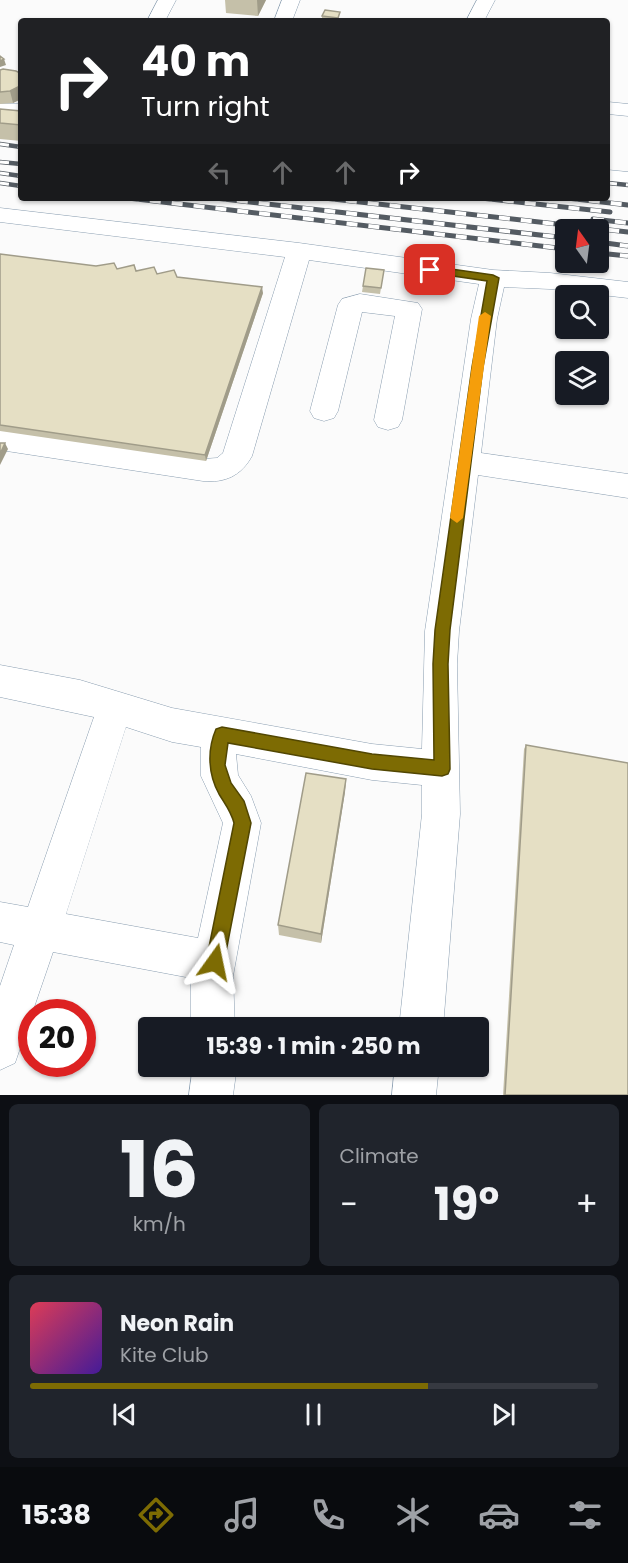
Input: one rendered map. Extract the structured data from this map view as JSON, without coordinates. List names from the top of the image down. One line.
{"north":"top","page":{"turn":["40 m","Turn right"],"limit":"20","trip":"15:39 · 1 min · 250 m","tile":[["16","km/h"],"Climate"],"heat":["−","19°","+"],"song":["Neon Rain","Kite Club"],"tabs":"15:38"}}
